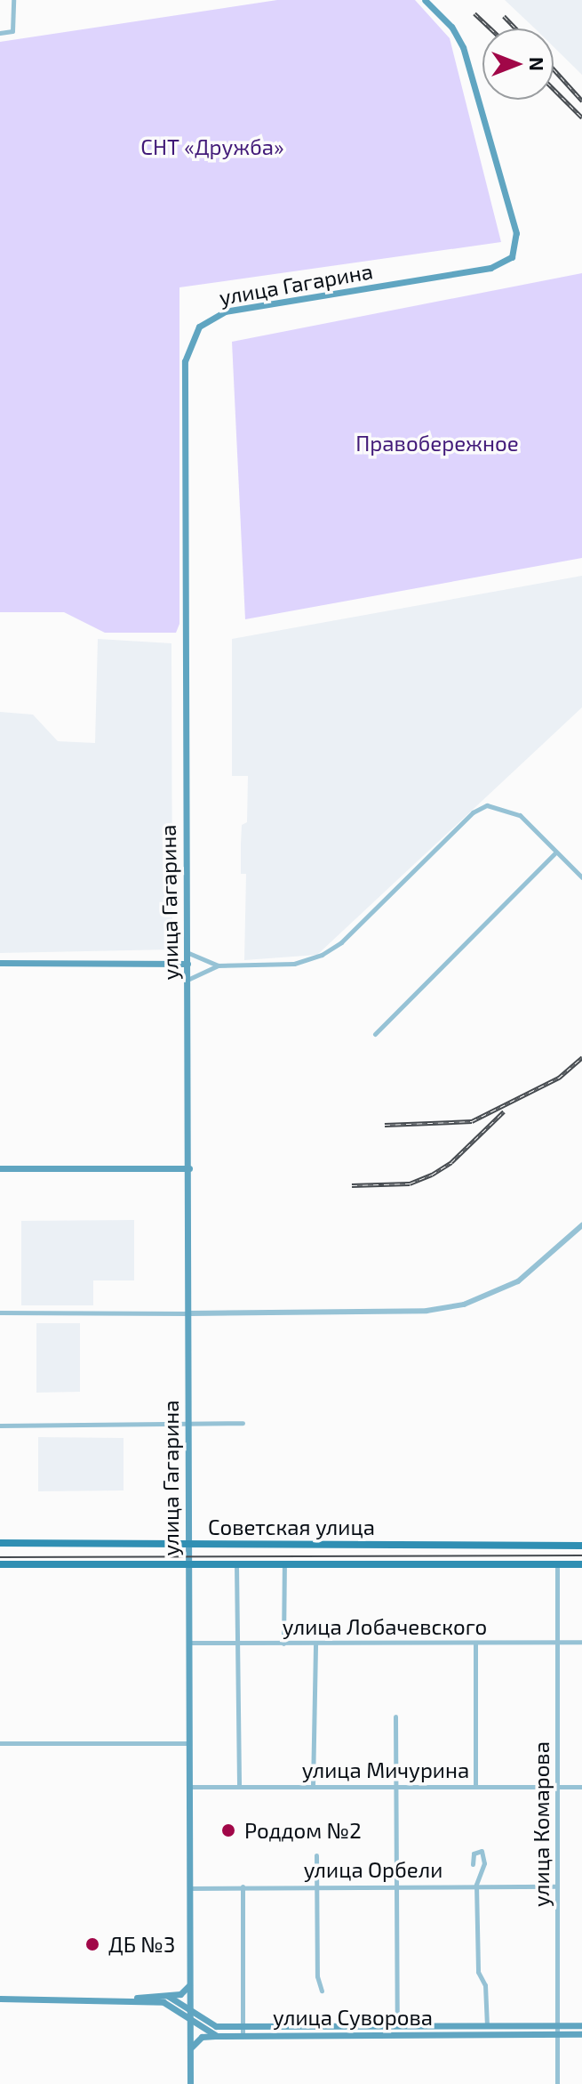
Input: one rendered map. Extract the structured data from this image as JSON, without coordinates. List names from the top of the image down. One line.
{"streets":{"main road":["улица Гагарина","Советская улица","улица Суворова"],"street":["улица Лобачевского","улица Мичурина","улица Комарова","улица Орбели"]},"crossings":[["улица Гагарина","Советская улица"],["улица Гагарина","улица Лобачевского"],["улица Гагарина","улица Мичурина"],["улица Гагарина","улица Орбели"],["улица Гагарина","улица Суворова"],["Советская улица","улица Комарова"],["улица Лобачевского","улица Комарова"],["улица Мичурина","улица Комарова"],["улица Комарова","улица Орбели"],["улица Комарова","улица Суворова"]],"parks":["СНТ «Дружба»","Правобережное"],"places":["Роддом №2","ДБ №3"],"north":"right"}
